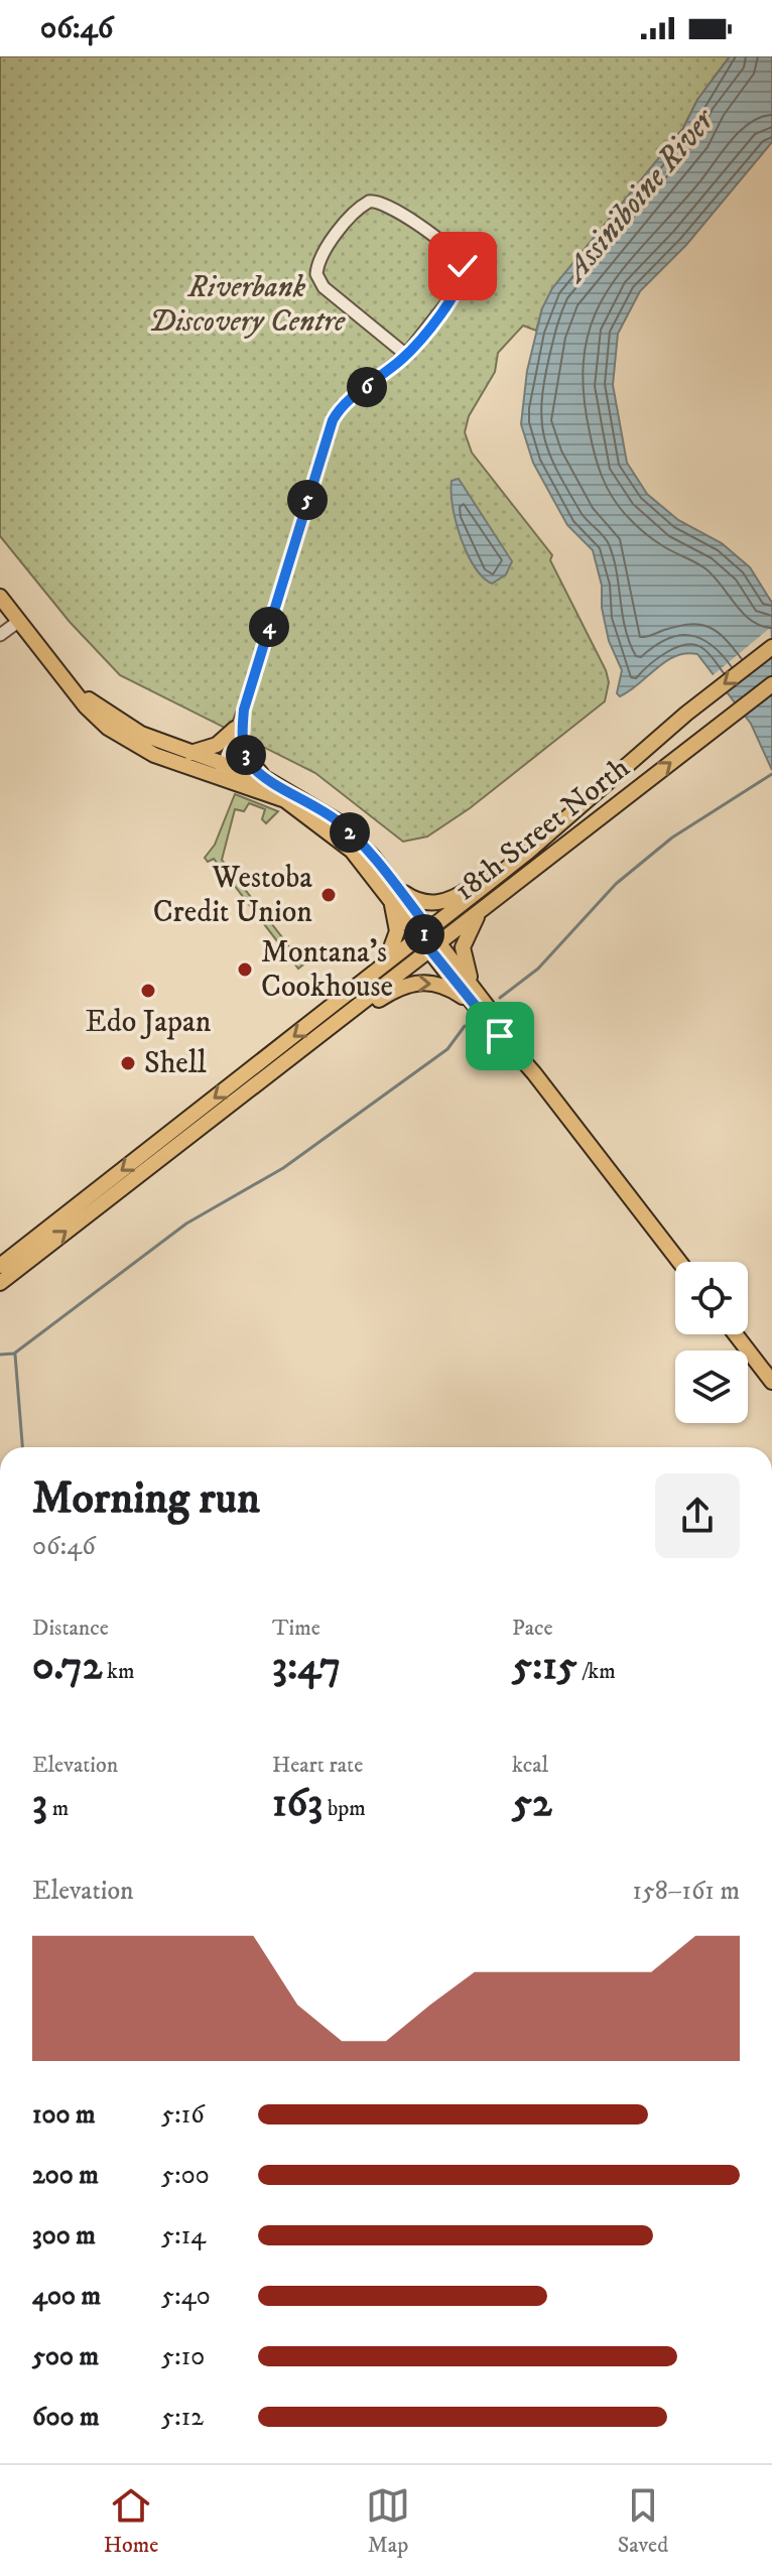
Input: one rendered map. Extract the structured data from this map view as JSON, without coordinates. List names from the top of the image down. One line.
{"streets":{"main road":["18th Street North"]},"water":["Assiniboine River"],"parks":["Riverbank Discovery Centre"],"places":["Westoba Credit Union","Montana's Cookhouse","Edo Japan","Shell"],"page":{"status":"06:46","pins":["6","5","4","3","2","1"],"heading":["Morning run","06:46"],"stats":[["Distance","0.72 km"],["Time","3:47"],["Pace","5:15 /km"],["Elevation","3 m"],["Heart rate","163 bpm"],["kcal","52"]],"chart":["Elevation","158–161 m"],"list":[{"name":"100 m","note":"5:16"},{"name":"200 m","note":"5:00"},{"name":"300 m","note":"5:14"},{"name":"400 m","note":"5:40"},{"name":"500 m","note":"5:10"},{"name":"600 m","note":"5:12"}],"tabs":["Home","Map","Saved"]}}
